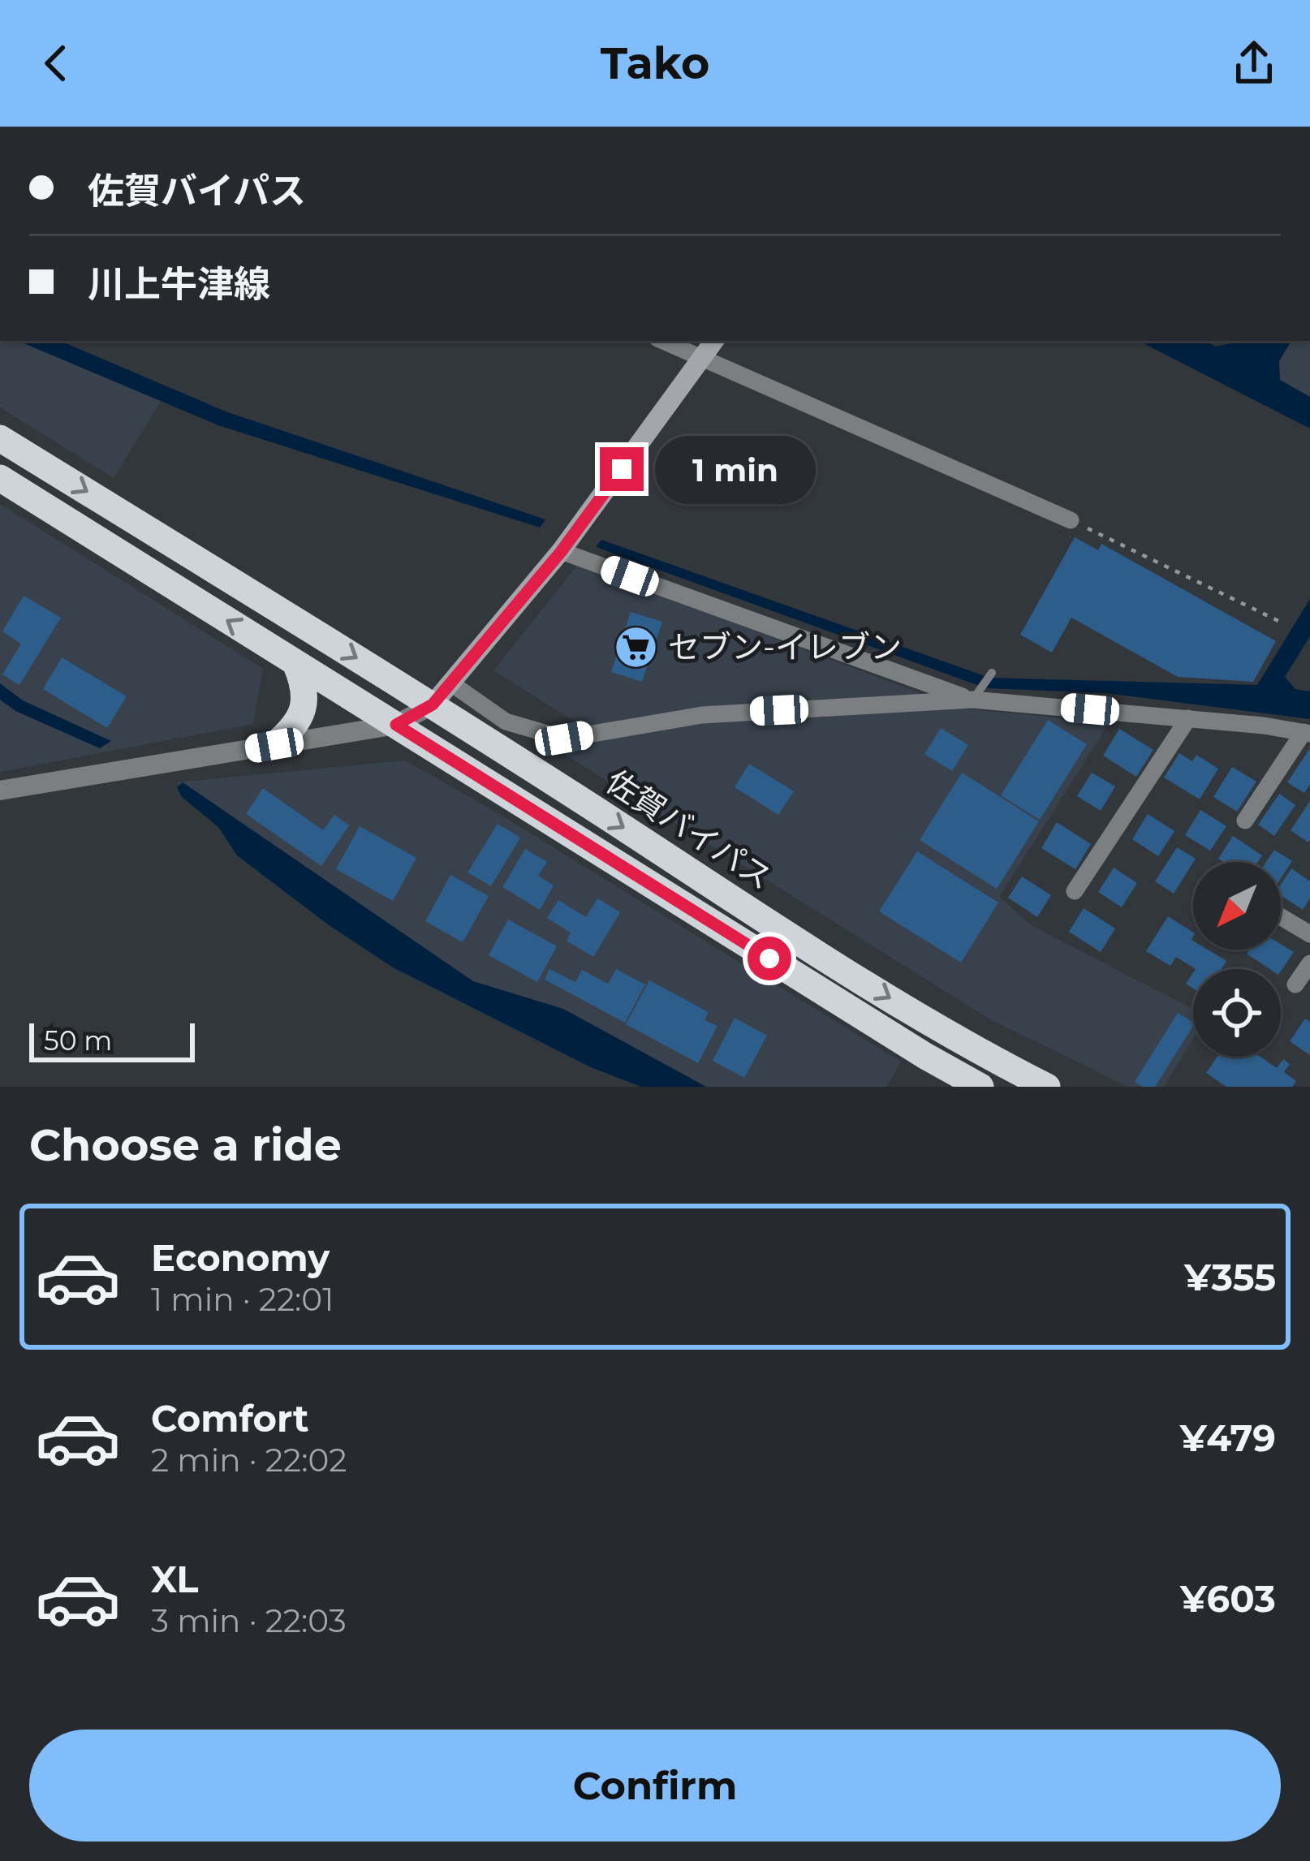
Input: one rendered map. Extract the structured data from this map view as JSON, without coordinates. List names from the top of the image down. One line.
{"streets":{"highway":["佐賀バイパス"]},"places":{"supermarket":["セブン-イレブン"]},"scale_bar":"50 m","north":"bottom left","page":{"header":"Tako","banner":["佐賀バイパス","川上牛津線"],"bubble":"1 min","scale":"50 m","heading":"Choose a ride","list":[{"name":"Economy","note":"1 min · 22:01","value":"¥355"},{"name":"Comfort","note":"2 min · 22:02","value":"¥479"},{"name":"XL","note":"3 min · 22:03","value":"¥603"}],"buttons":"Confirm"}}
